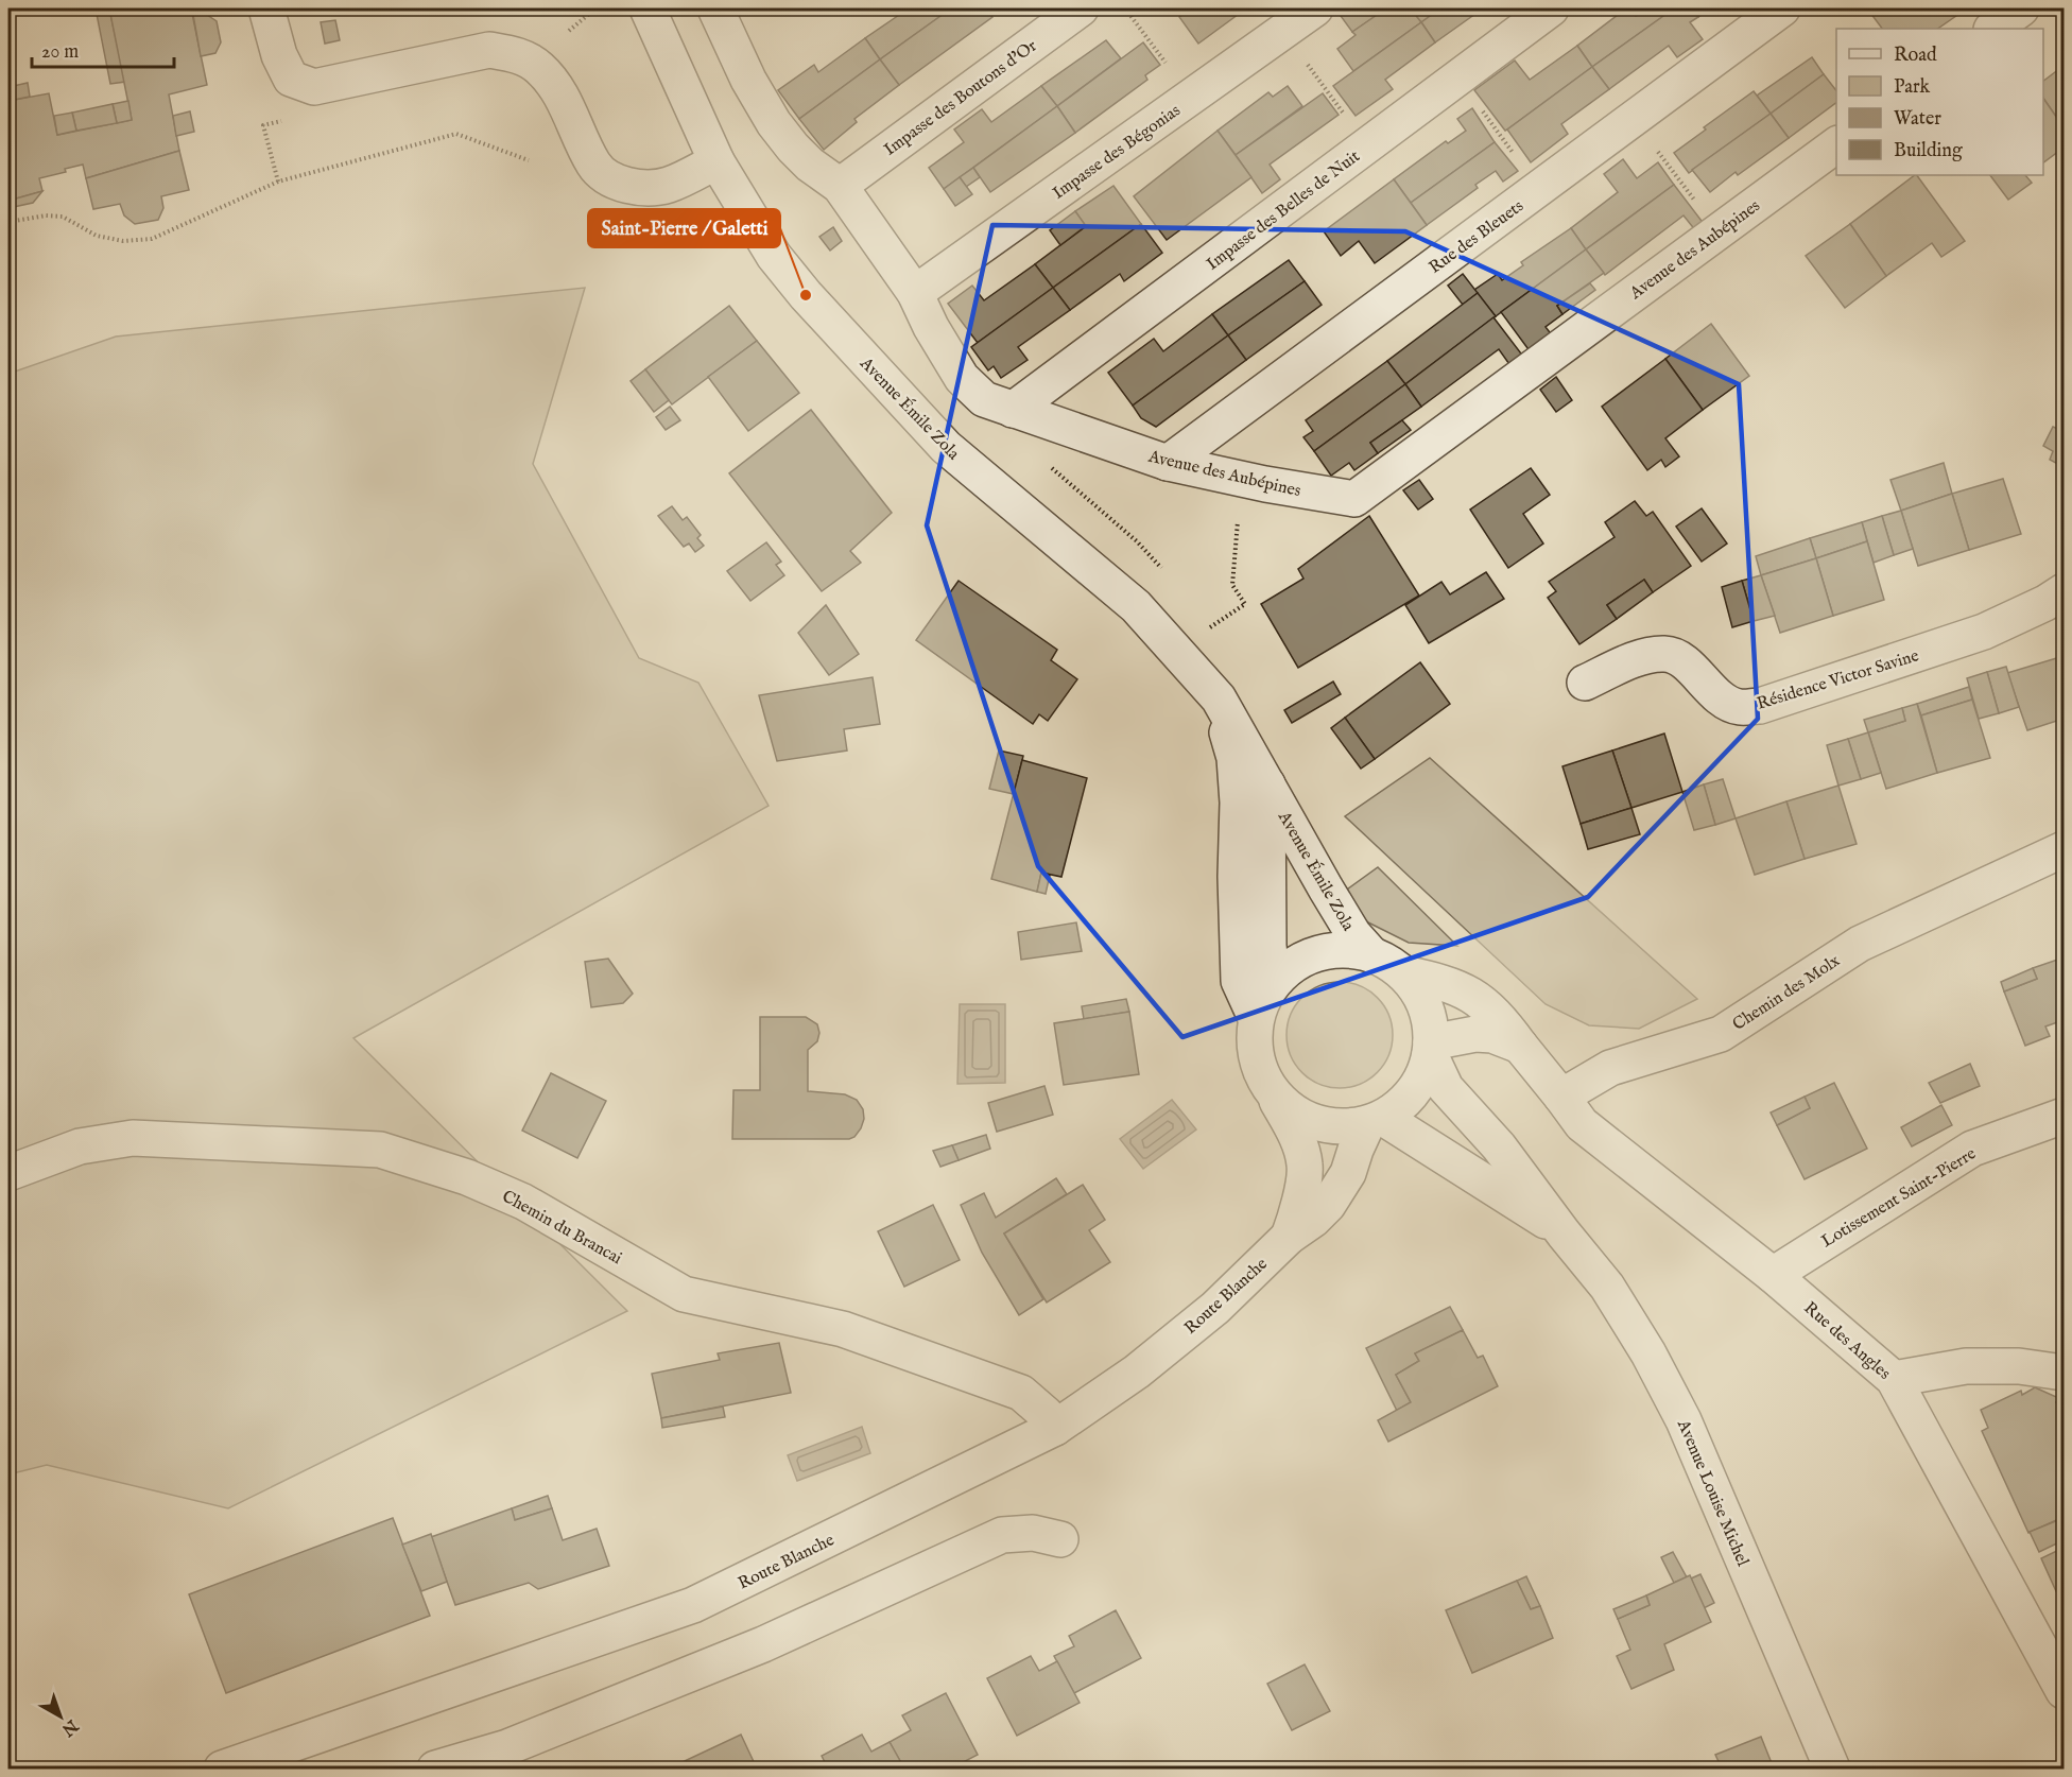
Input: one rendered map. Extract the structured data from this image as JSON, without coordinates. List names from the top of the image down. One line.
{"streets":{"street":["Impasse des Boutons d'Or","Impasse des Bégonias","Impasse des Belles de Nuit","Rue des Bleuets","Avenue des Aubépines","Avenue Émile Zola","Résidence Victor Savine","Chemin des Molx","Lotissement Saint-Pierre","Chemin du Brancai","Route Blanche","Rue des Angles","Avenue Louise Michel"]},"crossings":[["Impasse des Boutons d'Or","Avenue des Aubépines"],["Impasse des Bégonias","Avenue des Aubépines"],["Impasse des Belles de Nuit","Avenue des Aubépines"],["Rue des Bleuets","Avenue des Aubépines"],["Avenue Émile Zola","Route Blanche"],["Avenue Émile Zola","Avenue Louise Michel"],["Chemin des Molx","Rue des Angles"],["Lotissement Saint-Pierre","Rue des Angles"],["Chemin du Brancai","Route Blanche"],["Route Blanche","Avenue Louise Michel"]],"places":["Saint-Pierre / Galetti"],"legend":["Road","Park","Water","Building"],"scale_bar":"20 m","north":"bottom right"}
